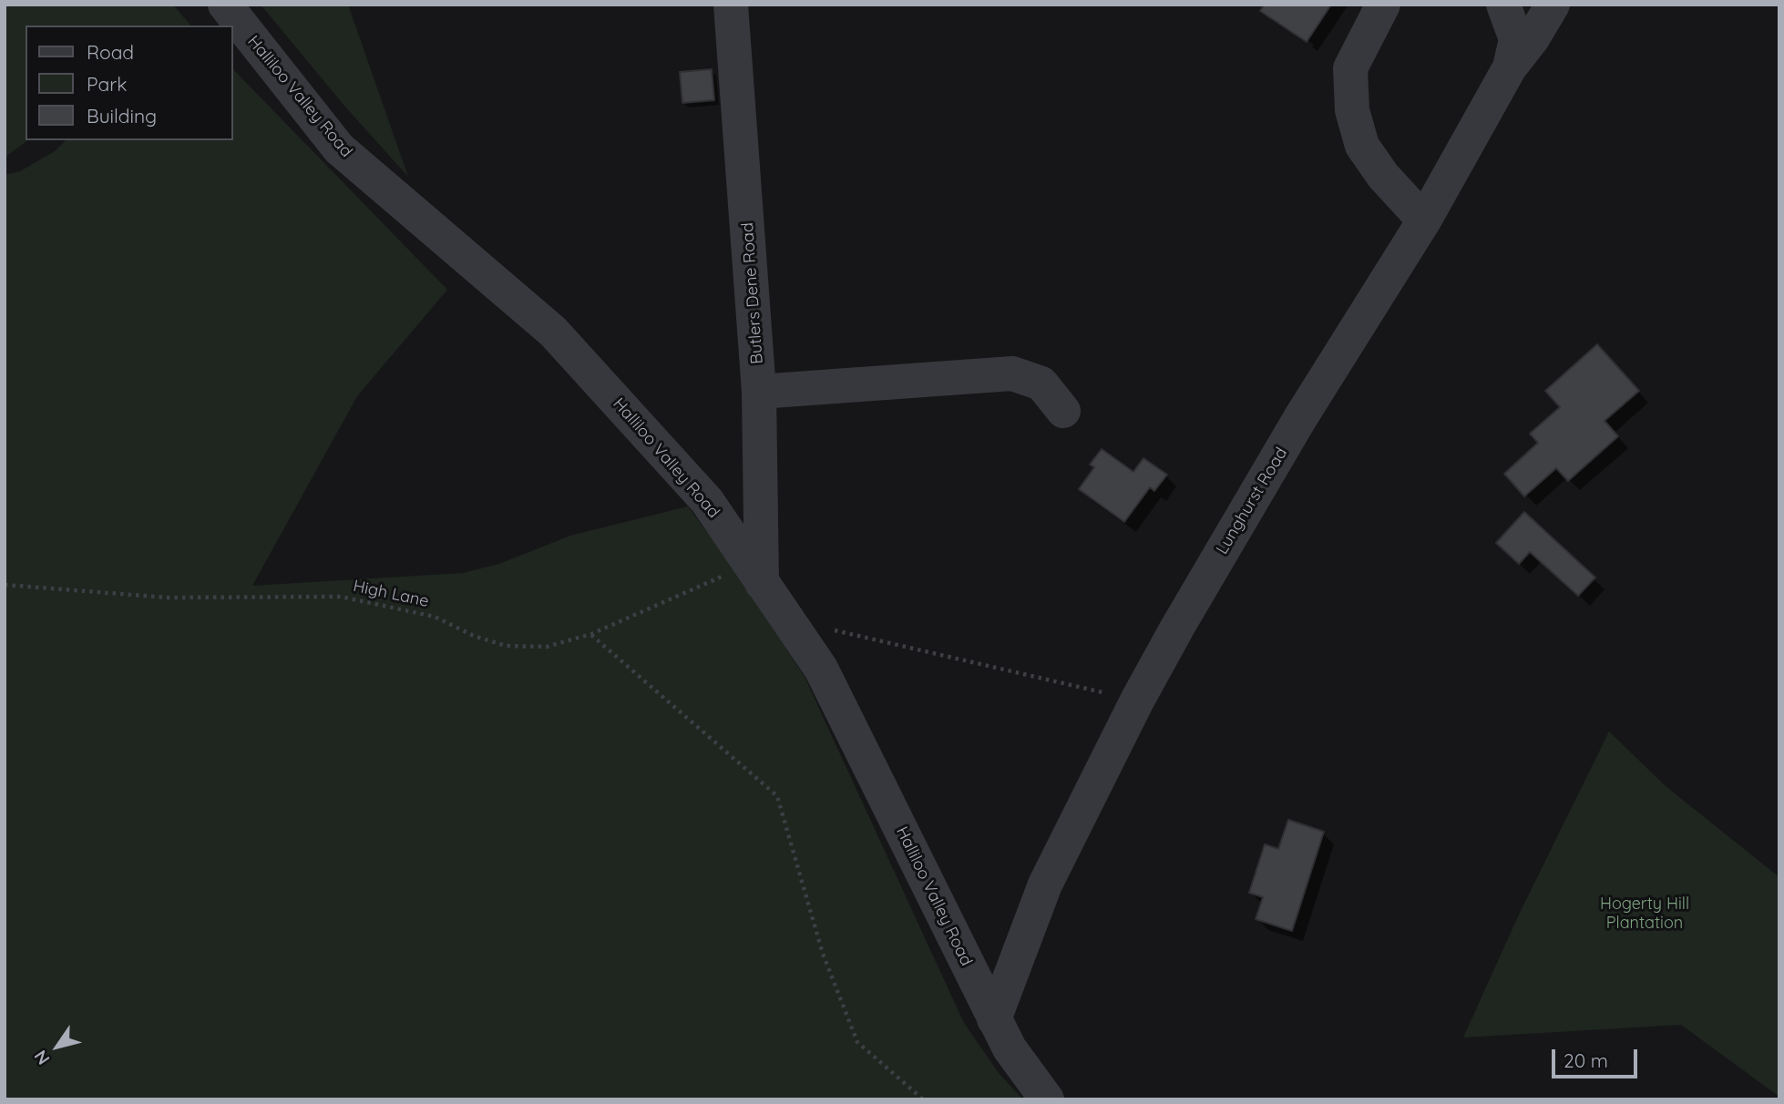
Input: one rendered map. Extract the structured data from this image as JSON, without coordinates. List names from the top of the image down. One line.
{"streets":{"street":["Halliloo Valley Road","Butlers Dene Road","Lunghurst Road"],"path":["High Lane"]},"crossings":[["Halliloo Valley Road","Butlers Dene Road"],["Halliloo Valley Road","Lunghurst Road"],["Halliloo Valley Road","High Lane"],["Butlers Dene Road","High Lane"]],"parks":["Hogerty Hill Plantation"],"legend":["Road","Park","Building"],"scale_bar":"20 m","north":"bottom left"}
